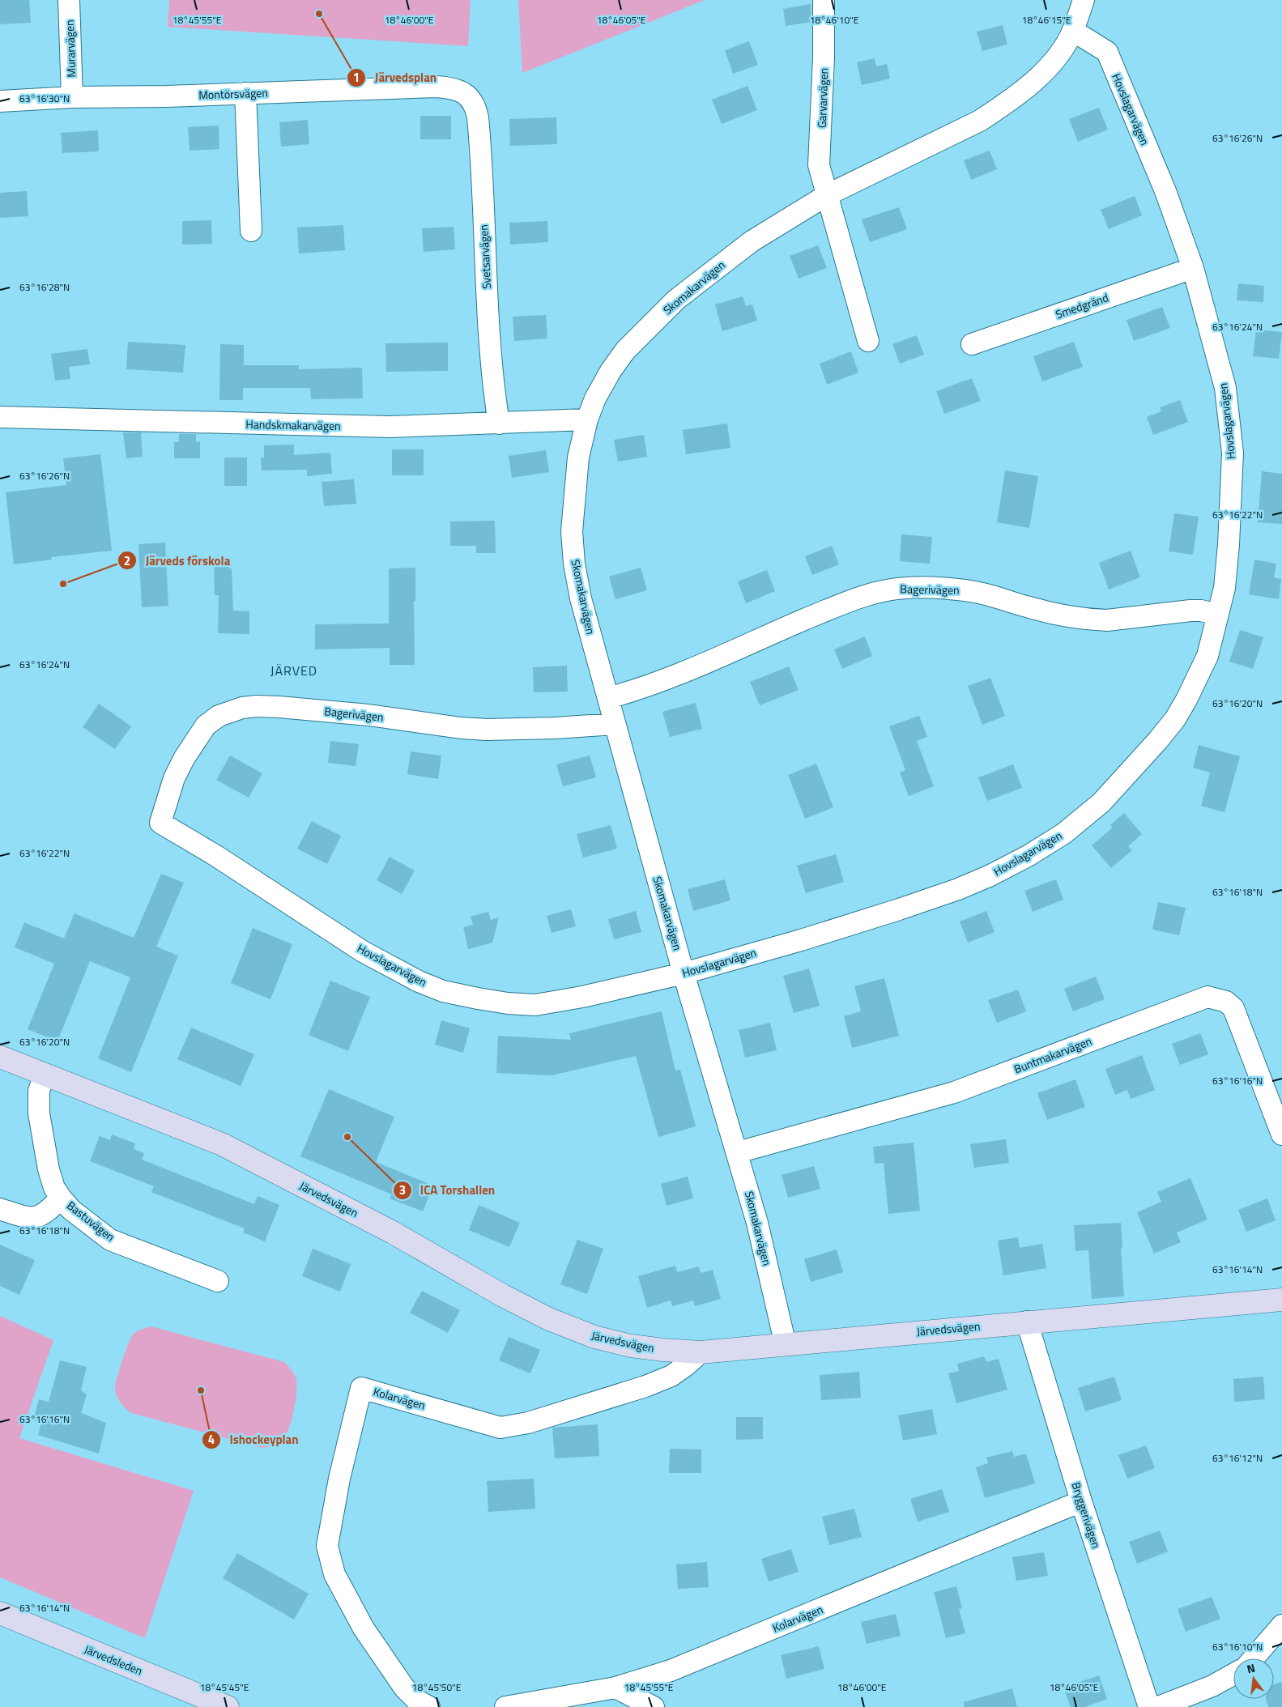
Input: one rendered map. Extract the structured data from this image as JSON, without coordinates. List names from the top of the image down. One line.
{"streets":{"street":["Murarvägen","Montörsvägen","Garvarvägen","Hovslagarvägen","Svetsarvägen","Skomakarvägen","Smedgränd","Handskmakarvägen","Bagerivägen","Buntmakarvägen","Järvedsvägen","Bastuvägen","Kolarvägen","Bryggerivägen","Järvedsleden"]},"crossings":[["Murarvägen","Montörsvägen"],["Montörsvägen","Svetsarvägen"],["Garvarvägen","Skomakarvägen"],["Hovslagarvägen","Skomakarvägen"],["Hovslagarvägen","Smedgränd"],["Hovslagarvägen","Bagerivägen"],["Svetsarvägen","Handskmakarvägen"],["Skomakarvägen","Handskmakarvägen"],["Skomakarvägen","Bagerivägen"],["Skomakarvägen","Buntmakarvägen"],["Skomakarvägen","Järvedsvägen"],["Järvedsvägen","Bastuvägen"],["Järvedsvägen","Kolarvägen"],["Järvedsvägen","Bryggerivägen"],["Kolarvägen","Bryggerivägen"]],"districts":["JÄRVED"],"places":["Järvedsplan","Järveds förskola","ICA Torshallen","Ishockeyplan"],"north":"top","coordinates":["18°45'55\"E","18°46'00\"E","18°46'10\"E","18°46'05\"E","18°46'15\"E","63°16'30\"N","63°16'26\"N","63°16'28\"N","63°16'24\"N","63°16'22\"N","63°16'20\"N","63°16'18\"N","63°16'16\"N","63°16'14\"N","63°16'12\"N","63°16'10\"N","18°45'45\"E","18°45'50\"E"]}
